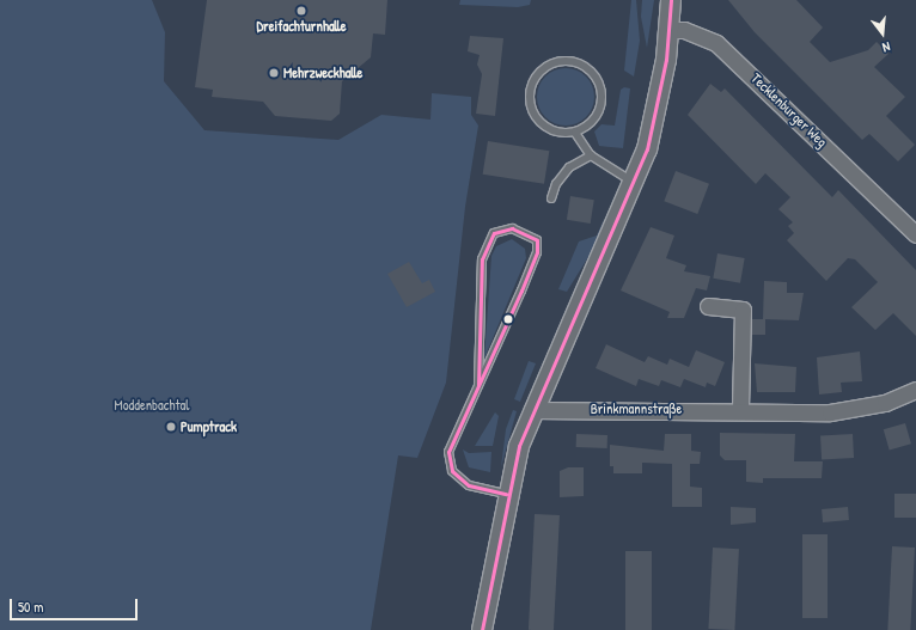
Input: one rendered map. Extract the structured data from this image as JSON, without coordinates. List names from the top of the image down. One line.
{"streets":{"street":["Tecklenburger Weg","Brinkmannstraße"]},"parks":["Moddenbachtal"],"places":["Dreifachturnhalle","Mehrzweckhalle","Pumptrack"],"scale_bar":"50 m","north":"bottom"}
